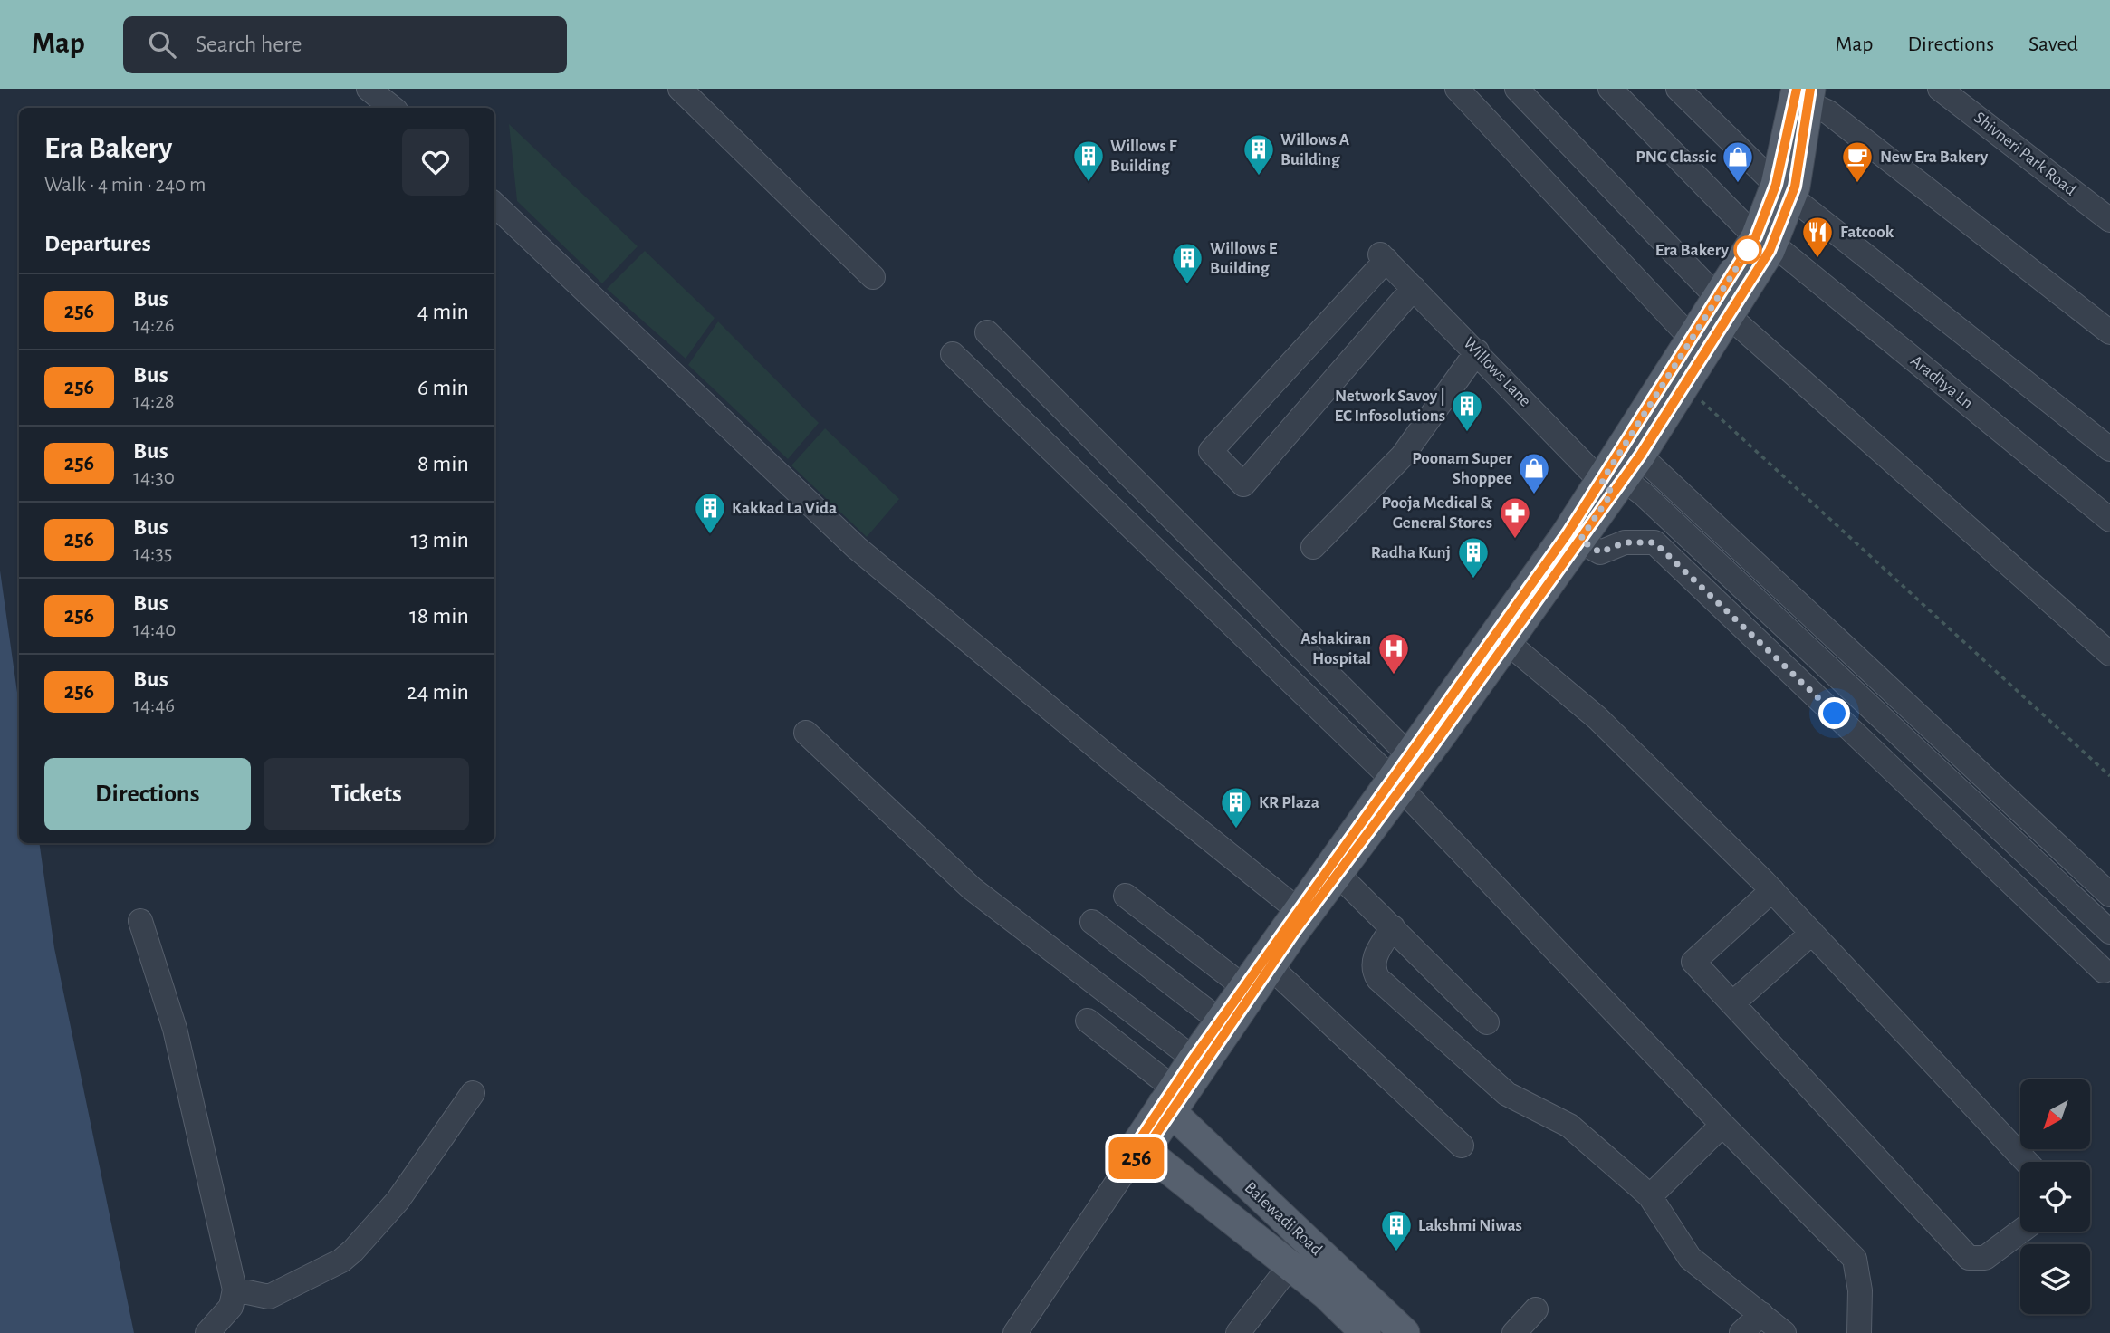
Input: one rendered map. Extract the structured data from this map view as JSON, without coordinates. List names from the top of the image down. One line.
{"streets":{"main road":["Balewadi Road"],"street":["Shivneri Park Road","Willows Lane","Aradhya Ln"]},"places":{"building":["Willows A Building","Willows F Building","Willows E Building","Network Savoy | EC Infosolutions","Kakkad La Vida","Radha Kunj","KR Plaza","Lakshmi Niwas"],"shop":["PNG Classic","Poonam Super Shoppee"],"cafe":["New Era Bakery"],"other":["Era Bakery"],"restaurant":["Fatcook"],"pharmacy":["Pooja Medical & General Stores"],"hospital":["Ashakiran Hospital"]},"lines":["bus line 256"],"north":"bottom left","page":{"header":"Map","search":"Search here","nav":["Map","Directions","Saved"],"on_map":"256","heading":[["Era Bakery","Walk · 4 min · 240 m"],"Departures"],"list":[{"mark":"256","name":"Bus","note":"14:26","value":"4 min"},{"mark":"256","name":"Bus","note":"14:28","value":"6 min"},{"mark":"256","name":"Bus","note":"14:30","value":"8 min"},{"mark":"256","name":"Bus","note":"14:35","value":"13 min"},{"mark":"256","name":"Bus","note":"14:40","value":"18 min"},{"mark":"256","name":"Bus","note":"14:46","value":"24 min"}],"buttons":["Directions","Tickets"]}}
